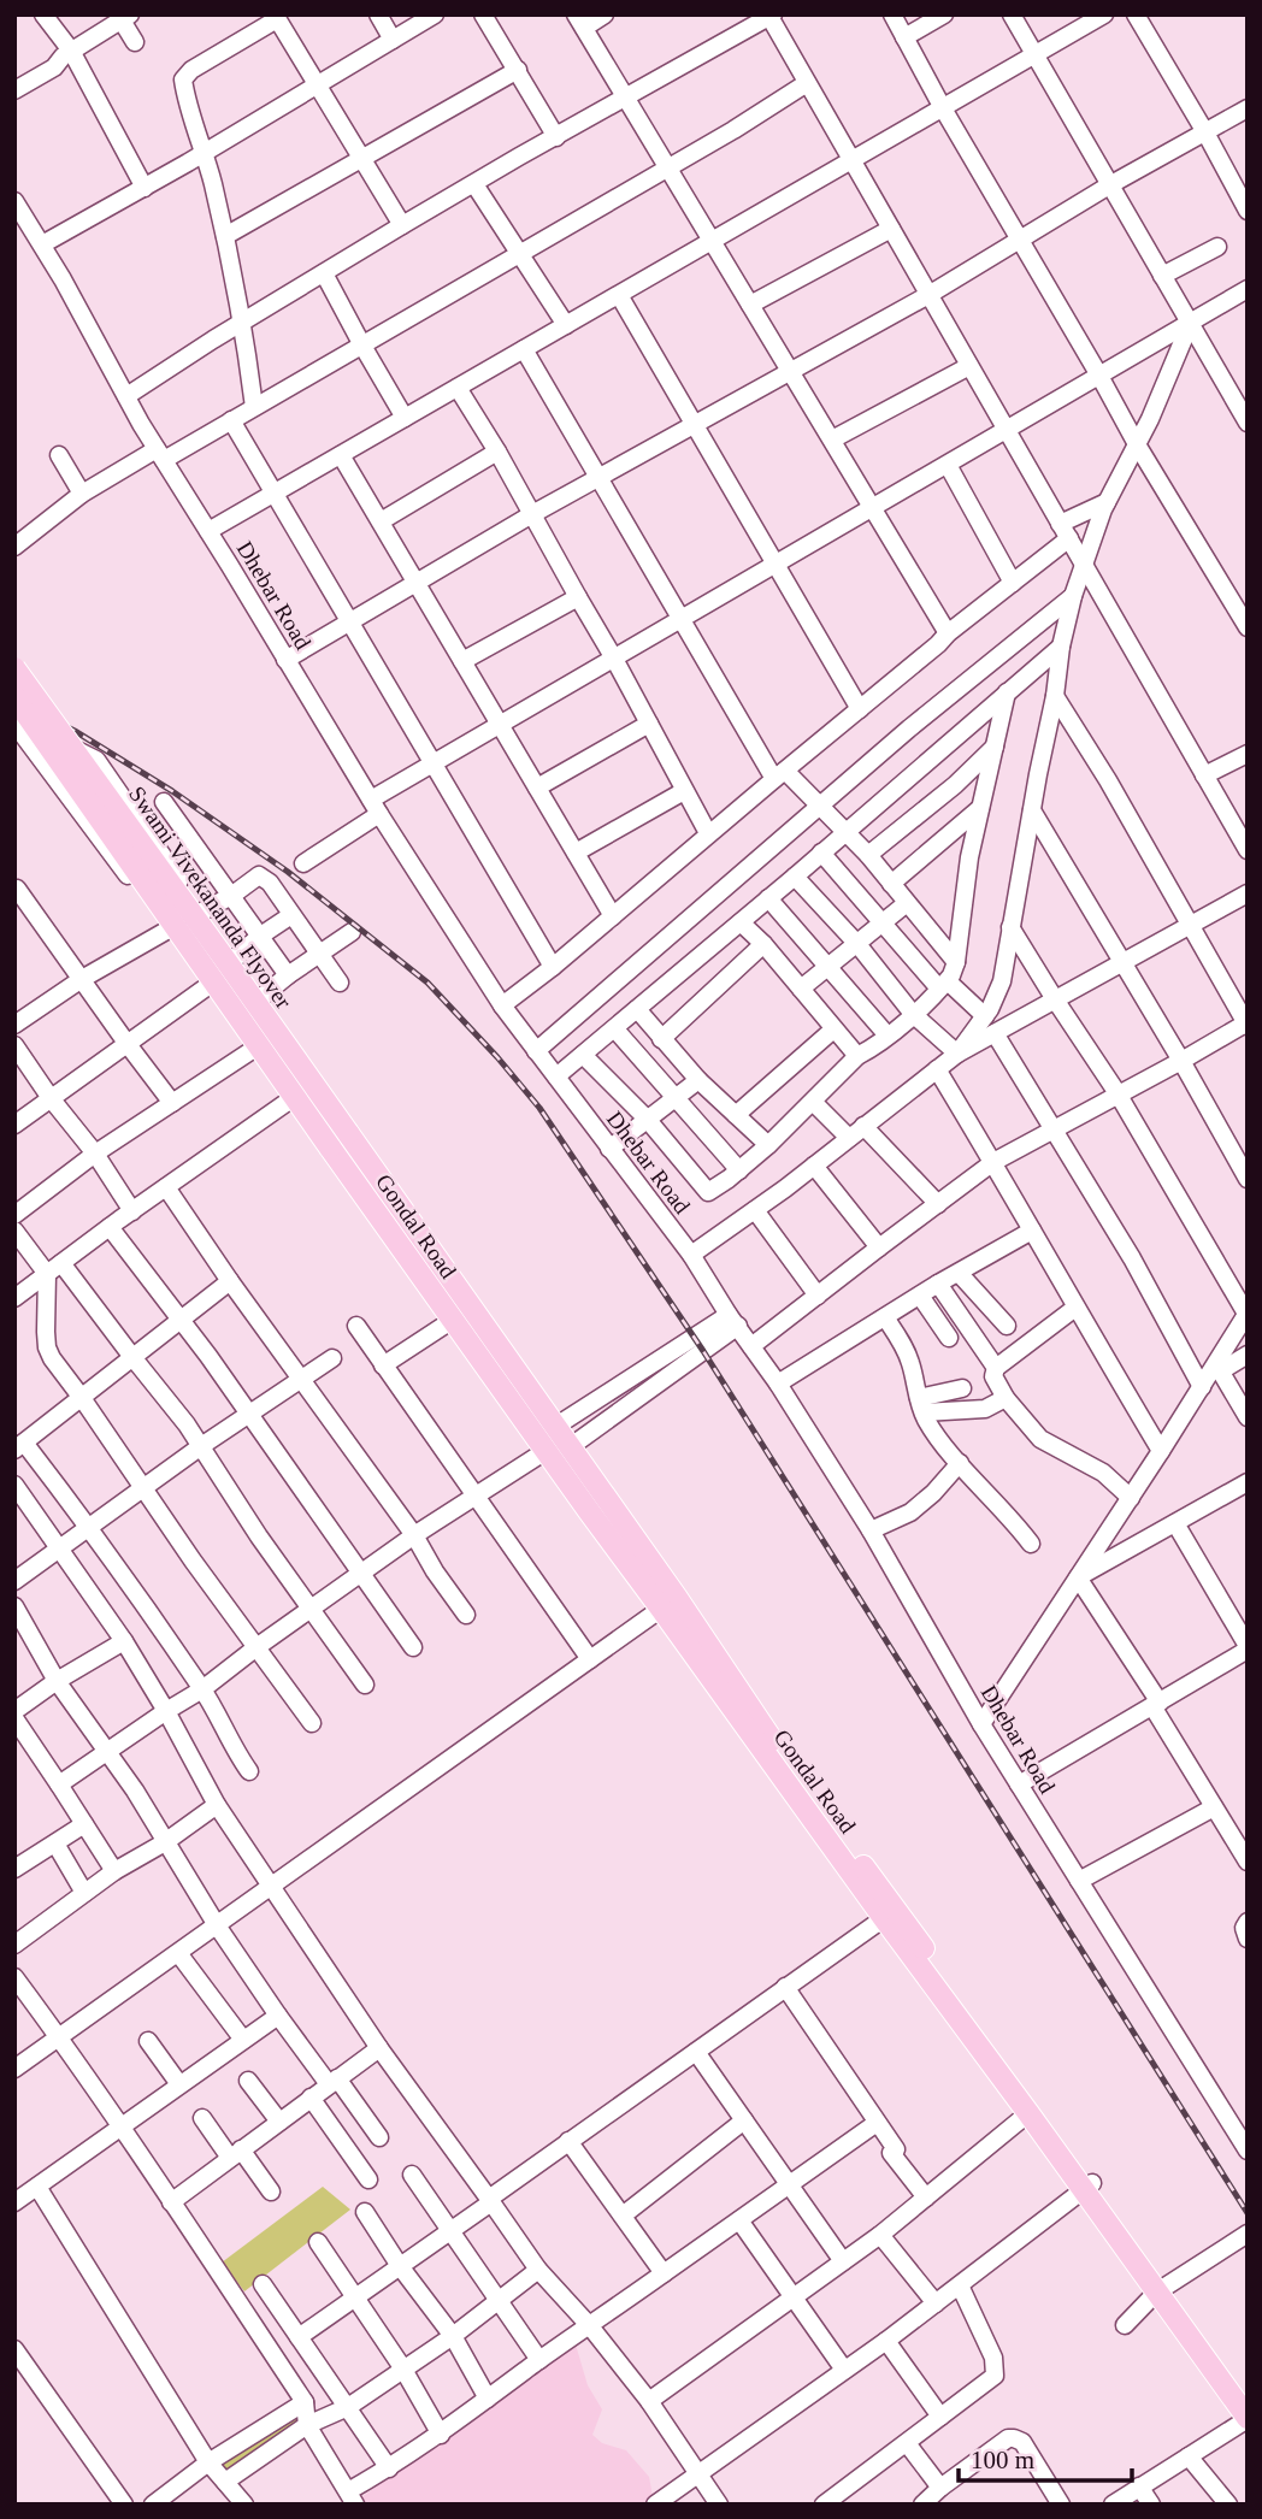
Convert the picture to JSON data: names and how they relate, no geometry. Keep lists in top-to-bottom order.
{
  "streets": {
    "main road": ["Swami Vivekananda Flyover", "Gondal Road"],
    "street": ["Dhebar Road"]
  },
  "crossings": [
    ["Swami Vivekananda Flyover", "Gondal Road"]
  ],
  "scale_bar": "100 m"
}
